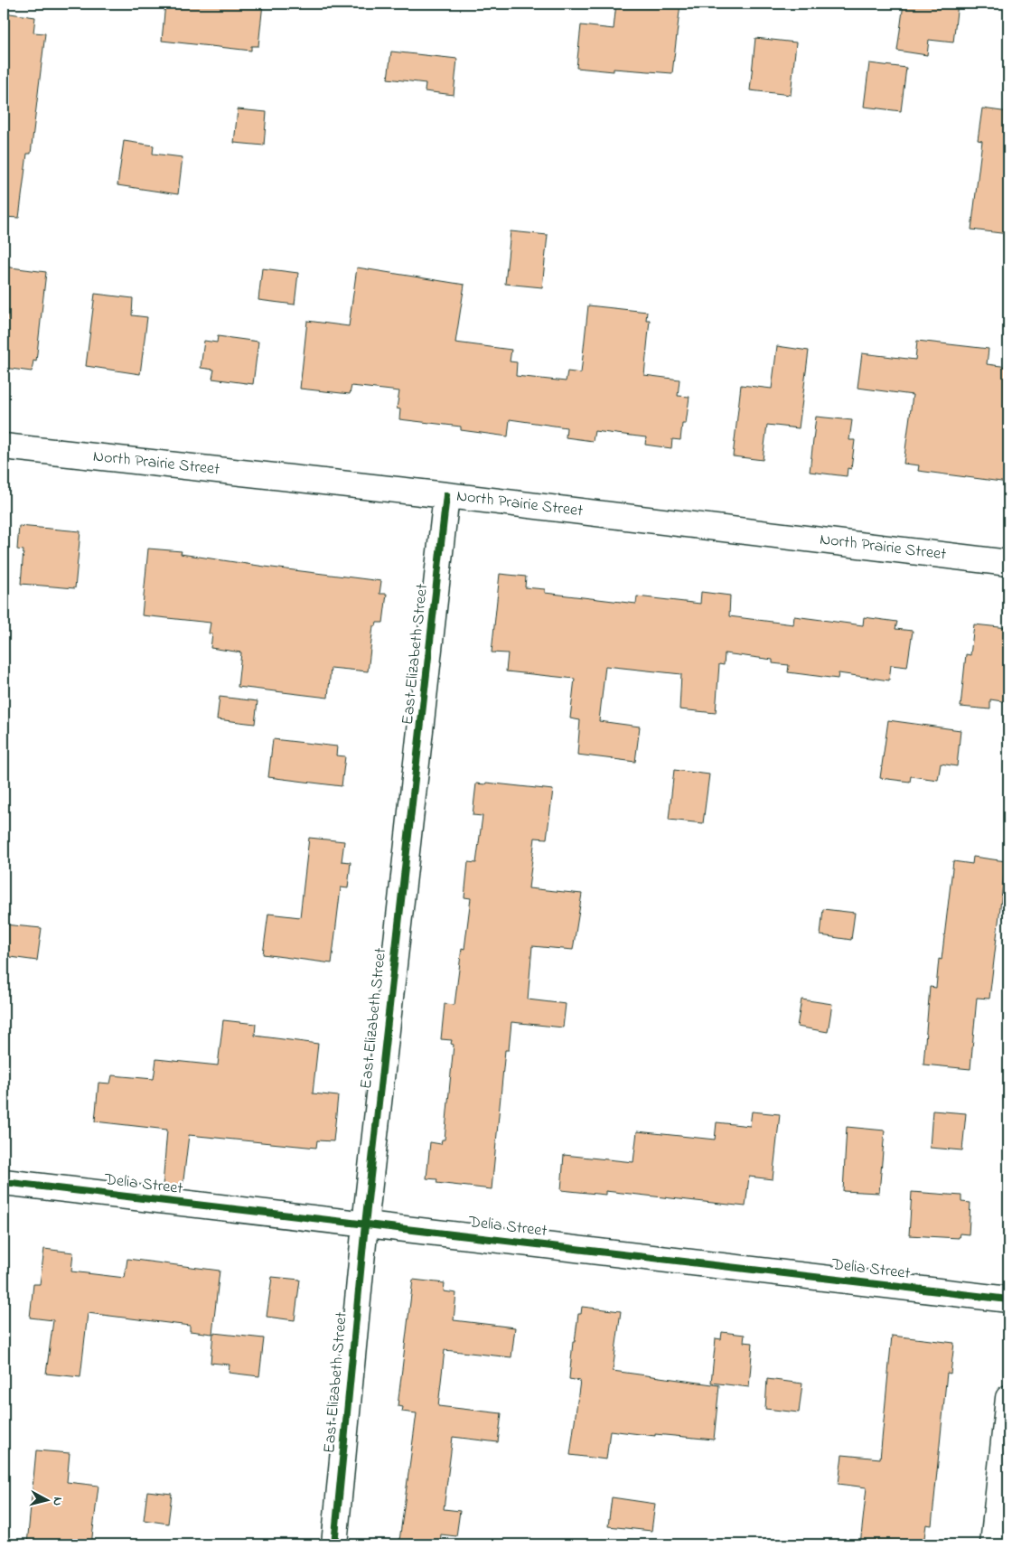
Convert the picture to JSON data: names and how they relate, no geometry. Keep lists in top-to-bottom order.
{
  "streets": {
    "street": ["North Prairie Street", "East Elizabeth Street", "Delia Street"]
  },
  "crossings": [
    ["North Prairie Street", "East Elizabeth Street"],
    ["East Elizabeth Street", "Delia Street"]
  ],
  "north": "right"
}
